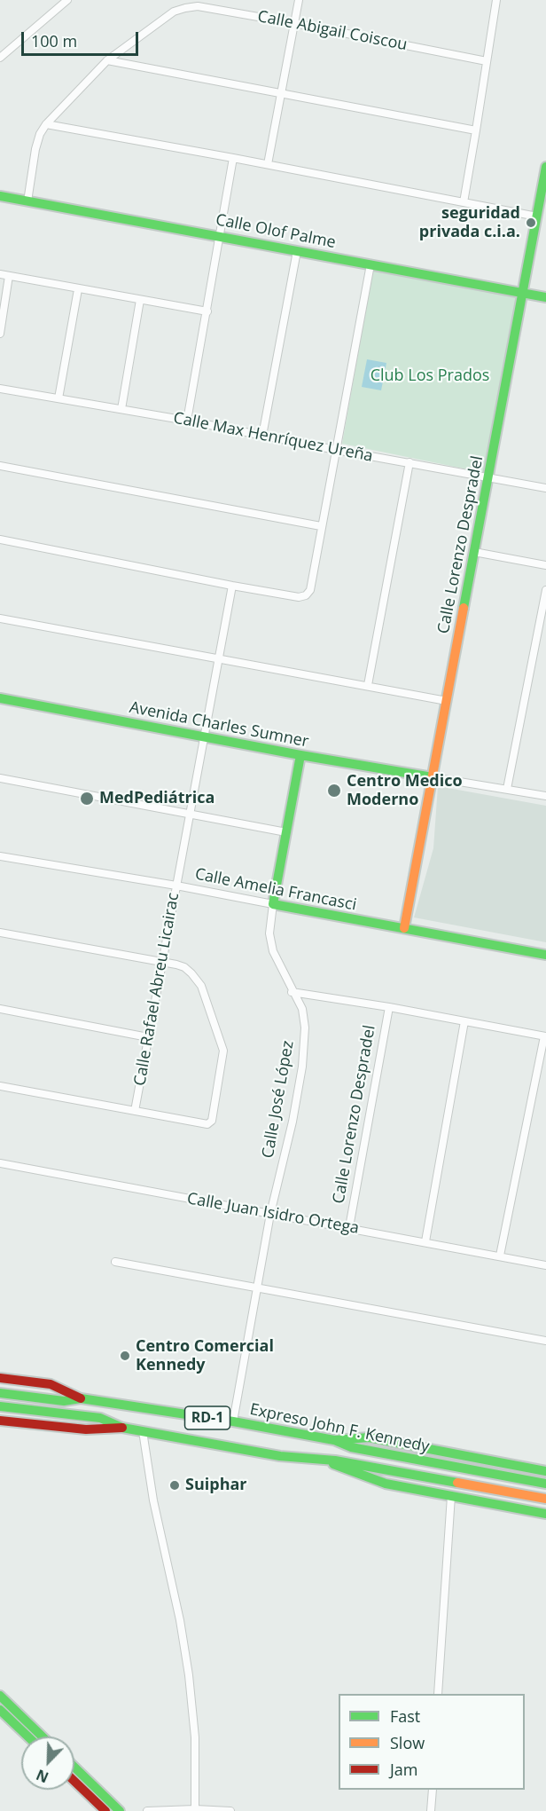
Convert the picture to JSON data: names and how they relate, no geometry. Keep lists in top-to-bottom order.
{
  "streets": {
    "main road": [
      "Calle Olof Palme",
      "Calle Lorenzo Despradel",
      "Avenida Charles Sumner",
      "Calle Amelia Francasci",
      "Calle José López",
      "RD-1",
      "Expreso John F. Kennedy"
    ],
    "street": [
      "Calle Abigail Coiscou",
      "Calle Max Henríquez Ureña",
      "Calle Rafael Abreu Licairac",
      "Calle Juan Isidro Ortega"
    ]
  },
  "crossings": [
    ["Calle Abigail Coiscou", "Calle Olof Palme"],
    ["Calle Olof Palme", "Calle Lorenzo Despradel"],
    ["Calle Max Henríquez Ureña", "Calle Lorenzo Despradel"],
    ["Calle Lorenzo Despradel", "Avenida Charles Sumner"],
    ["Calle Lorenzo Despradel", "Calle Amelia Francasci"],
    ["Calle Lorenzo Despradel", "Calle Juan Isidro Ortega"],
    ["Avenida Charles Sumner", "Calle Rafael Abreu Licairac"],
    ["Avenida Charles Sumner", "Calle José López"],
    ["Calle Amelia Francasci", "Calle Rafael Abreu Licairac"],
    ["Calle Amelia Francasci", "Calle José López"],
    ["Calle José López", "Calle Juan Isidro Ortega"],
    ["Calle José López", "Expreso John F. Kennedy"],
    ["RD-1", "Expreso John F. Kennedy"]
  ],
  "parks": ["Club Los Prados"],
  "places": [
    "seguridad privada c.i.a.",
    "Centro Medico Moderno",
    "MedPediátrica",
    "Centro Comercial Kennedy",
    "Suiphar"
  ],
  "legend": ["Fast", "Slow", "Jam"],
  "scale_bar": "100 m",
  "north": "bottom left"
}
